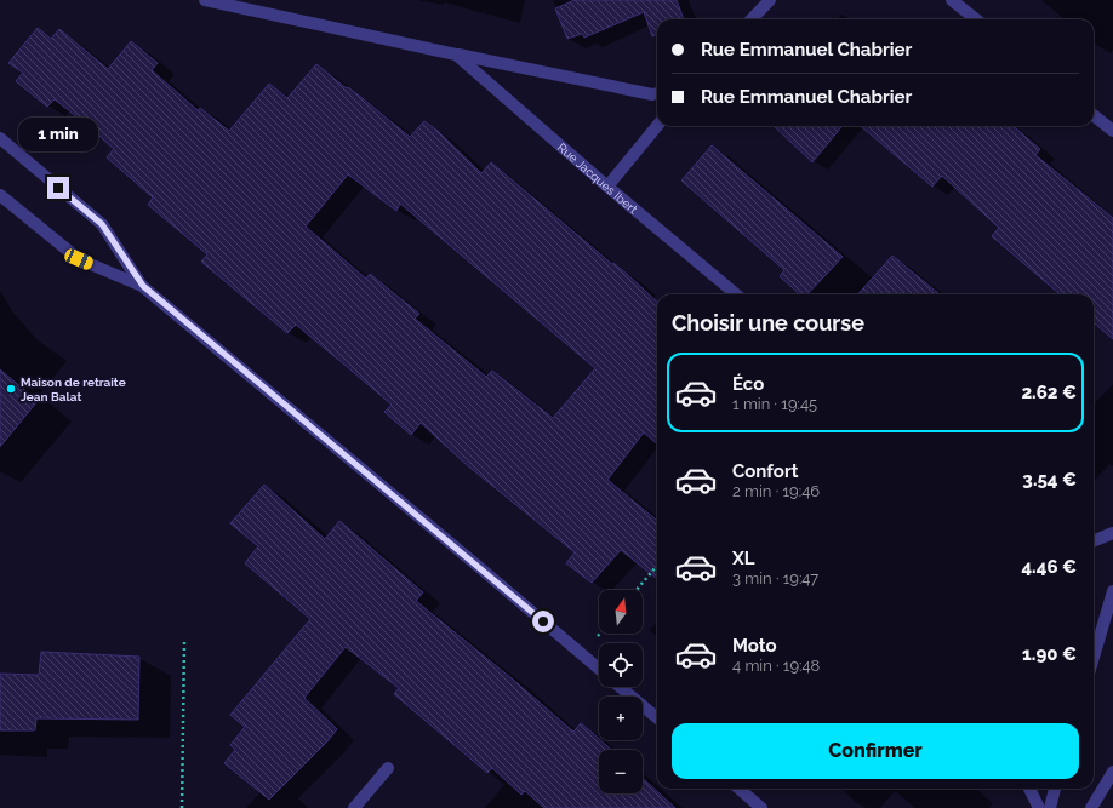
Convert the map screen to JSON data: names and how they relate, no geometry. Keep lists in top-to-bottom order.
{
  "streets": {
    "street": ["Rue Jacques Ibert"]
  },
  "places": ["Maison de retraite Jean Balat"],
  "north": "top",
  "page": {
    "banner": ["Rue Emmanuel Chabrier", "Rue Emmanuel Chabrier"],
    "bubble": "1 min",
    "heading": "Choisir une course",
    "list": [
      {
        "name": "Éco",
        "note": "1 min · 19:45",
        "value": "2.62 €"
      },
      {
        "name": "Confort",
        "note": "2 min · 19:46",
        "value": "3.54 €"
      },
      {
        "name": "XL",
        "note": "3 min · 19:47",
        "value": "4.46 €"
      },
      {
        "name": "Moto",
        "note": "4 min · 19:48",
        "value": "1.90 €"
      }
    ],
    "map_buttons": ["+", "−"],
    "buttons": "Confirmer"
  }
}
